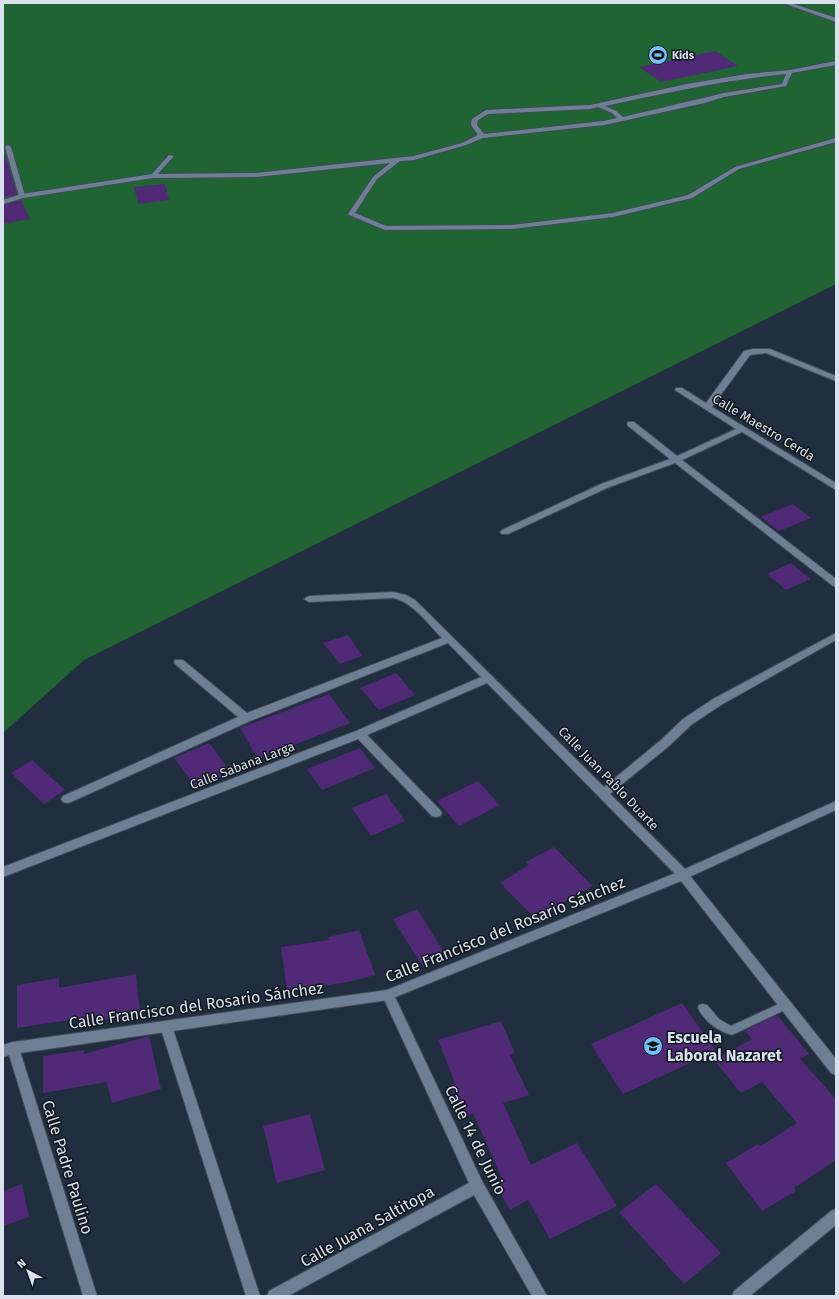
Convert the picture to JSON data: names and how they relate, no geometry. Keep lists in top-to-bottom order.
{
  "streets": {
    "street": [
      "Calle Maestro Cerda",
      "Calle Sabana Larga",
      "Calle Juan Pablo Duarte",
      "Calle Francisco del Rosario Sánchez",
      "Calle 14 de Junio",
      "Calle Padre Paulino",
      "Calle Juana Saltitopa"
    ]
  },
  "crossings": [
    ["Calle Sabana Larga", "Calle Juan Pablo Duarte"],
    ["Calle Juan Pablo Duarte", "Calle Francisco del Rosario Sánchez"],
    ["Calle Francisco del Rosario Sánchez", "Calle 14 de Junio"],
    ["Calle Francisco del Rosario Sánchez", "Calle Padre Paulino"],
    ["Calle 14 de Junio", "Calle Juana Saltitopa"]
  ],
  "places": {
    "sports": ["Kids"],
    "school or university": ["Escuela Laboral Nazaret"]
  },
  "north": "top left"
}
